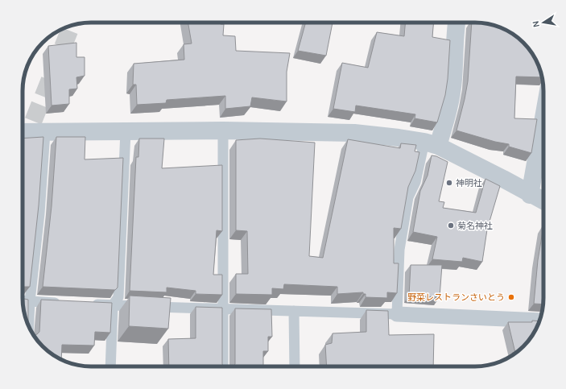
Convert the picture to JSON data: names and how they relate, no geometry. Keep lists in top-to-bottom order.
{
  "places": ["神明社", "菊名神社", "野菜レストランさいとう"],
  "north": "left"
}
